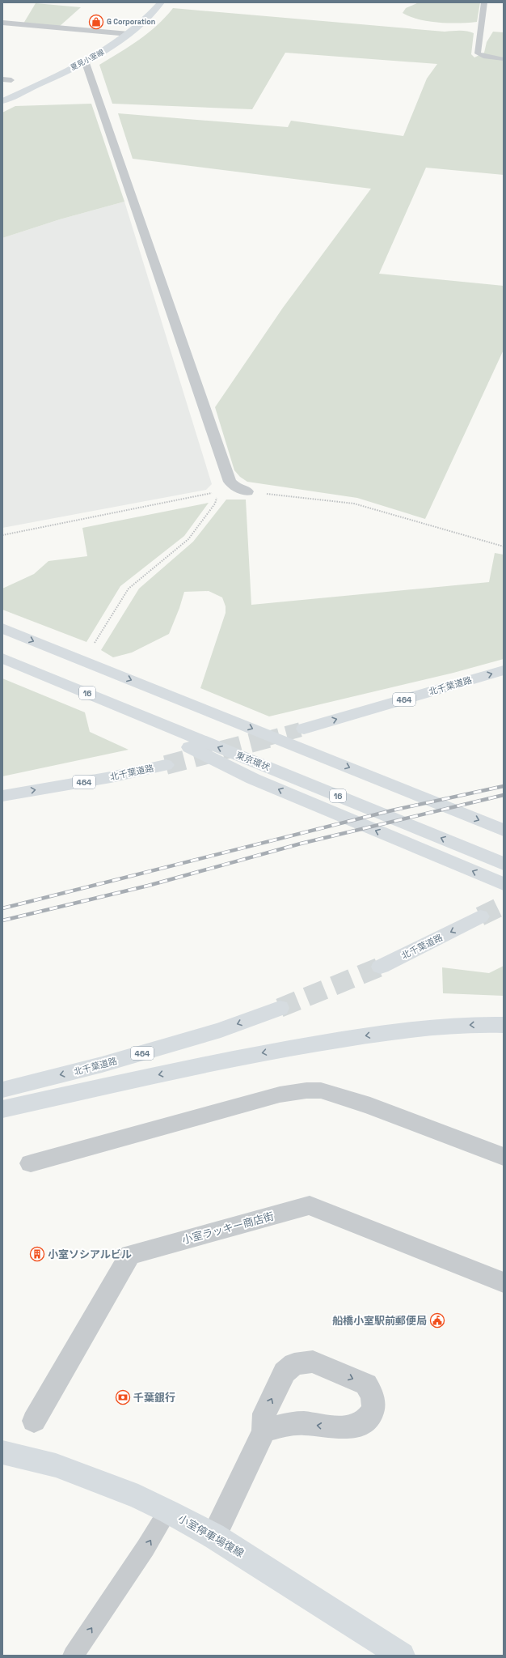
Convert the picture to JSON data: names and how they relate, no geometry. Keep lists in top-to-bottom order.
{
  "streets": {
    "main road": [
      "夏見小室線",
      "北千葉道路",
      "16",
      "464",
      "東京環状",
      "小室停車場復線"
    ],
    "street": ["小室ラッキー商店街"]
  },
  "places": {
    "shop": ["G Corporation"],
    "building": ["小室ソシアルビル"],
    "public building": ["船橋小室駅前郵便局"],
    "bank": ["千葉銀行"]
  }
}
